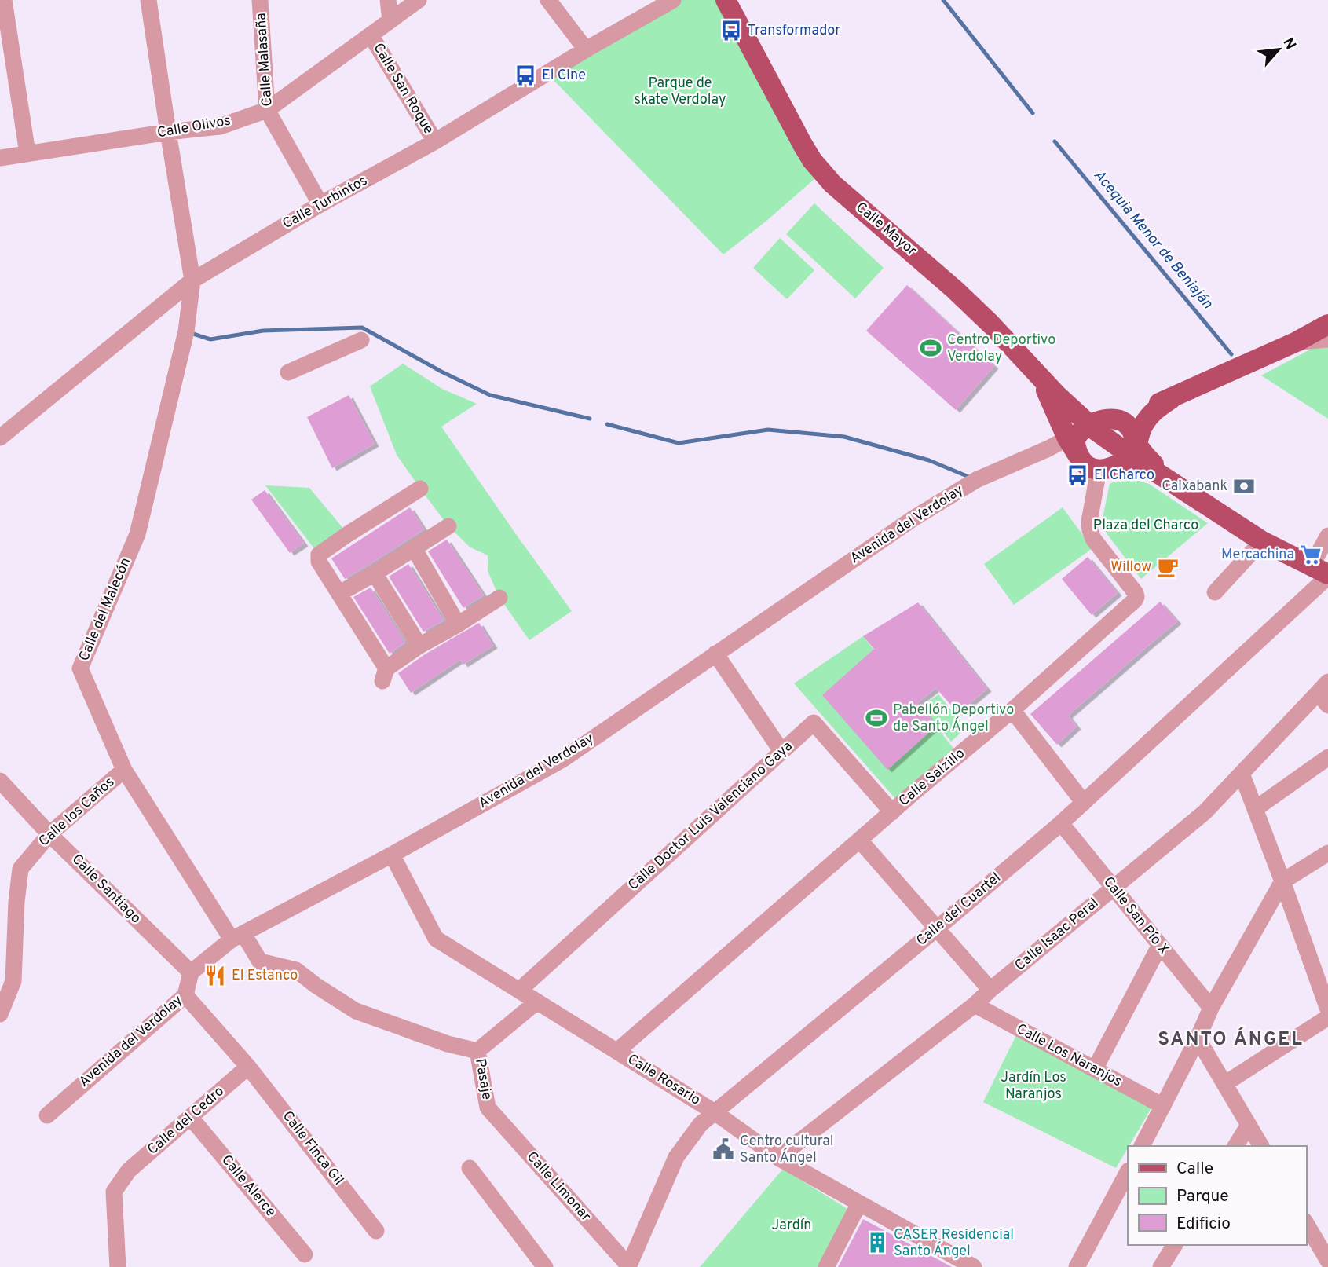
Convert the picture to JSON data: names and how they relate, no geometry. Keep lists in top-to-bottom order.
{
  "streets": {
    "main road": ["Calle Mayor"],
    "street": [
      "Calle Malasaña",
      "Calle San Roque",
      "Calle Olivos",
      "Calle Turbintos",
      "Avenida del Verdolay",
      "Calle del Malecón",
      "Calle Salzillo",
      "Calle los Caños",
      "Calle Doctor Luis Valenciano Gaya",
      "Calle Santiago",
      "Calle del Cuartel",
      "Calle San Pío X",
      "Calle Isaac Peral",
      "Calle Los Naranjos",
      "Pasaje",
      "Calle Rosario",
      "Calle del Cedro",
      "Calle Finca Gil",
      "Calle Alerce",
      "Calle Limonar"
    ]
  },
  "crossings": [
    ["Calle Malasaña", "Calle Olivos"],
    ["Calle Malasaña", "Calle Turbintos"],
    ["Calle San Roque", "Calle Olivos"],
    ["Calle San Roque", "Calle Turbintos"],
    ["Calle Olivos", "Calle del Malecón"],
    ["Calle Turbintos", "Calle del Malecón"],
    ["Calle Mayor", "Avenida del Verdolay"],
    ["Avenida del Verdolay", "Calle del Malecón"],
    ["Avenida del Verdolay", "Calle Santiago"],
    ["Avenida del Verdolay", "Calle Rosario"],
    ["Calle del Malecón", "Calle los Caños"],
    ["Calle del Malecón", "Pasaje"],
    ["Calle Salzillo", "Calle Doctor Luis Valenciano Gaya"],
    ["Calle Salzillo", "Calle Rosario"],
    ["Calle los Caños", "Calle Santiago"],
    ["Calle Doctor Luis Valenciano Gaya", "Calle Rosario"],
    ["Calle del Cuartel", "Calle San Pío X"],
    ["Calle del Cuartel", "Calle Rosario"],
    ["Calle del Cuartel", "Calle Limonar"],
    ["Calle San Pío X", "Calle Isaac Peral"],
    ["Calle Isaac Peral", "Calle Los Naranjos"],
    ["Calle Isaac Peral", "Calle Rosario"],
    ["Pasaje", "Calle Limonar"],
    ["Calle del Cedro", "Calle Finca Gil"],
    ["Calle del Cedro", "Calle Alerce"]
  ],
  "districts": ["SANTO ÁNGEL"],
  "water": ["Acequia Menor de Beniaján"],
  "parks": [
    "Parque de skate Verdolay",
    "Plaza del Charco",
    "Jardín Los Naranjos",
    "Jardín"
  ],
  "places": {
    "bus stop": ["Transformador", "El Cine", "El Charco"],
    "sports": ["Centro Deportivo Verdolay", "Pabellón Deportivo de Santo Ángel"],
    "bank": ["Caixabank"],
    "supermarket": ["Mercachina"],
    "cafe": ["Willow"],
    "restaurant": ["El Estanco"],
    "public building": ["Centro cultural Santo Ángel"],
    "building": ["CASER Residencial Santo Ángel"]
  },
  "legend": ["Calle", "Parque", "Edificio"],
  "north": "top right"
}
